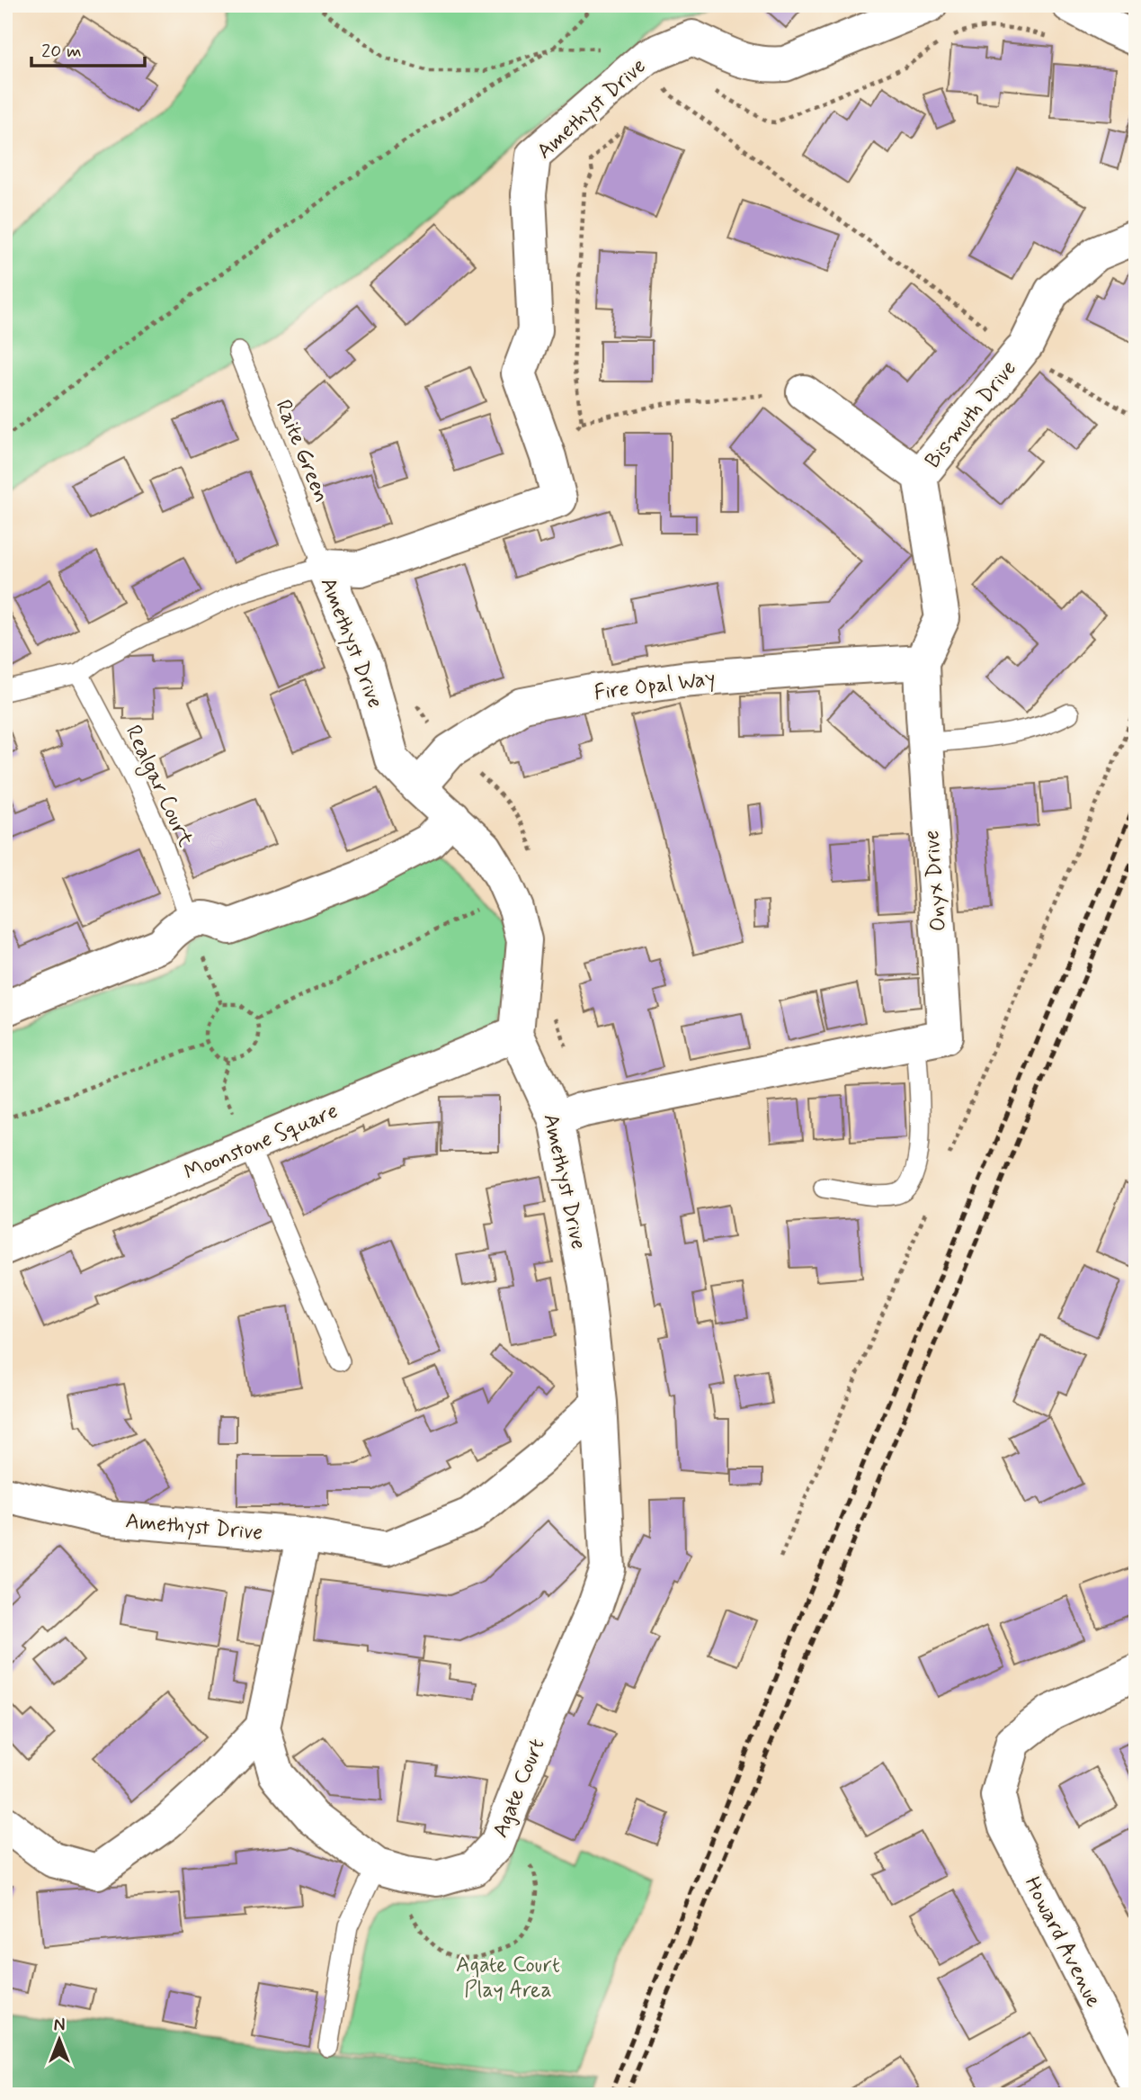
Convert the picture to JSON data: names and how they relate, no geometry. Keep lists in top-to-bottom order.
{
  "streets": {
    "street": [
      "Amethyst Drive",
      "Bismuth Drive",
      "Fire Opal Way",
      "Onyx Drive",
      "Moonstone Square",
      "Agate Court",
      "Howard Avenue"
    ],
    "lane": ["Raite Green", "Realgar Court"]
  },
  "crossings": [
    ["Amethyst Drive", "Raite Green"],
    ["Amethyst Drive", "Fire Opal Way"],
    ["Amethyst Drive", "Onyx Drive"],
    ["Amethyst Drive", "Moonstone Square"],
    ["Amethyst Drive", "Agate Court"],
    ["Bismuth Drive", "Onyx Drive"],
    ["Fire Opal Way", "Onyx Drive"]
  ],
  "parks": ["Agate Court Play Area"],
  "scale_bar": "20 m",
  "north": "top"
}
